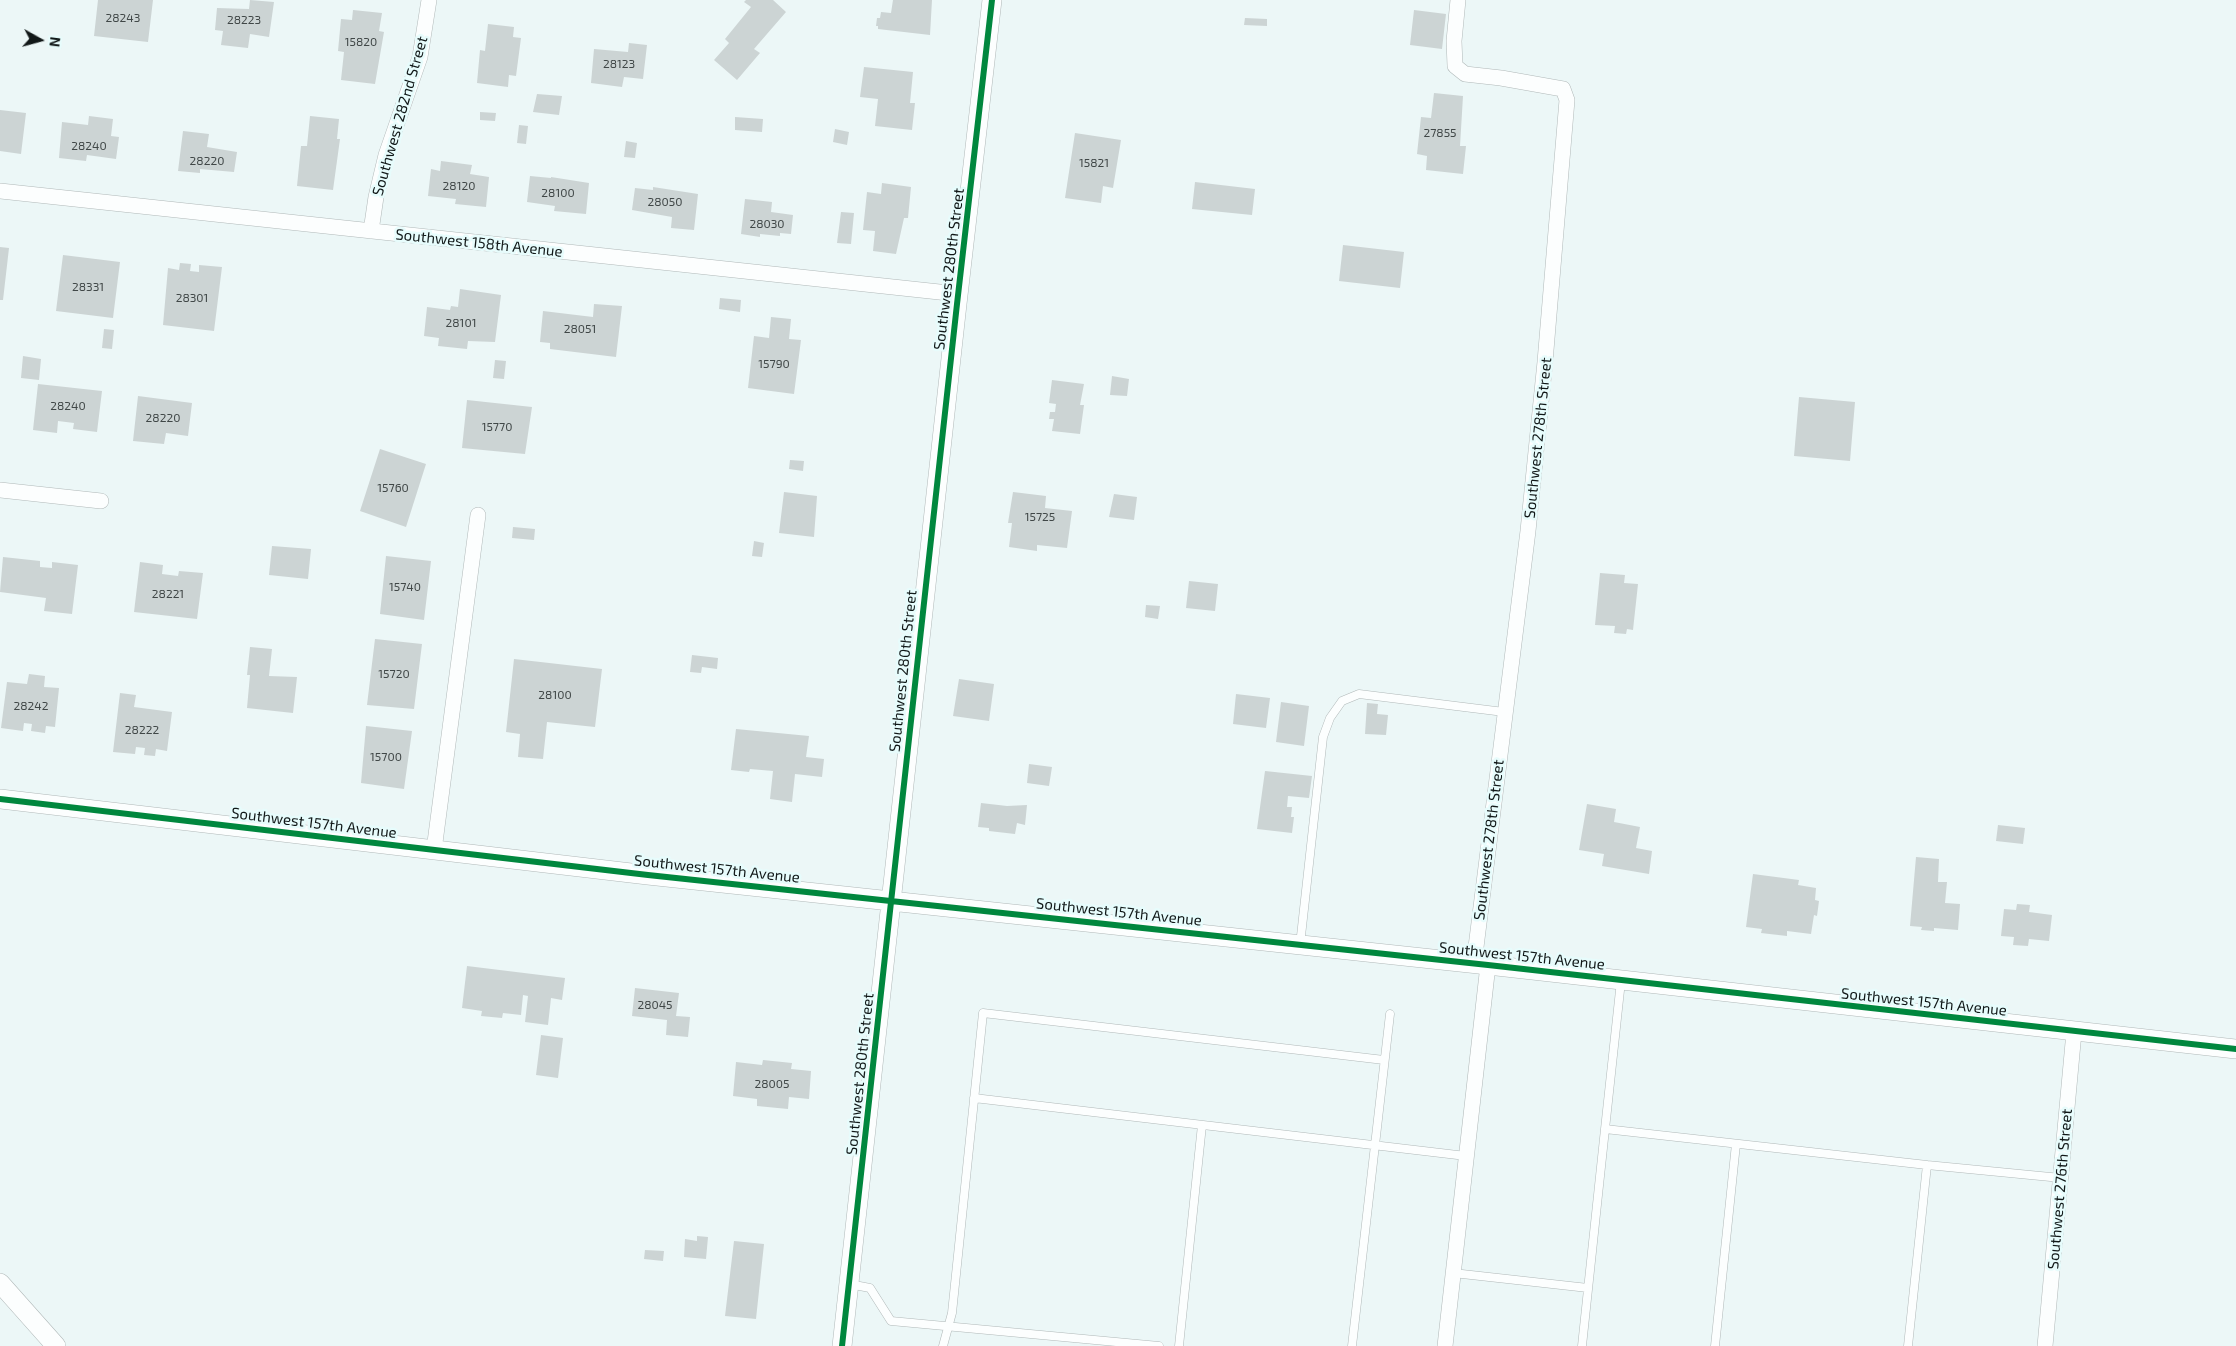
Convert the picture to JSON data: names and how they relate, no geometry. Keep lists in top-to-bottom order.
{
  "streets": {
    "street": [
      "Southwest 282nd Street",
      "Southwest 158th Avenue",
      "Southwest 280th Street",
      "Southwest 278th Street",
      "Southwest 157th Avenue",
      "Southwest 276th Street"
    ]
  },
  "crossings": [
    ["Southwest 282nd Street", "Southwest 158th Avenue"],
    ["Southwest 158th Avenue", "Southwest 280th Street"],
    ["Southwest 280th Street", "Southwest 157th Avenue"],
    ["Southwest 278th Street", "Southwest 157th Avenue"],
    ["Southwest 157th Avenue", "Southwest 276th Street"]
  ],
  "house_numbers": [
    "28243",
    "28223",
    "15820",
    "28123",
    "27855",
    "28240",
    "28220",
    "15821",
    "28120",
    "28100",
    "28050",
    "28030",
    "28331",
    "28301",
    "28101",
    "28051",
    "15790",
    "28240",
    "28220",
    "15770",
    "15760",
    "15725",
    "15740",
    "28221",
    "15720",
    "28100",
    "28242",
    "28222",
    "15700",
    "28045",
    "28005"
  ],
  "north": "right"
}
